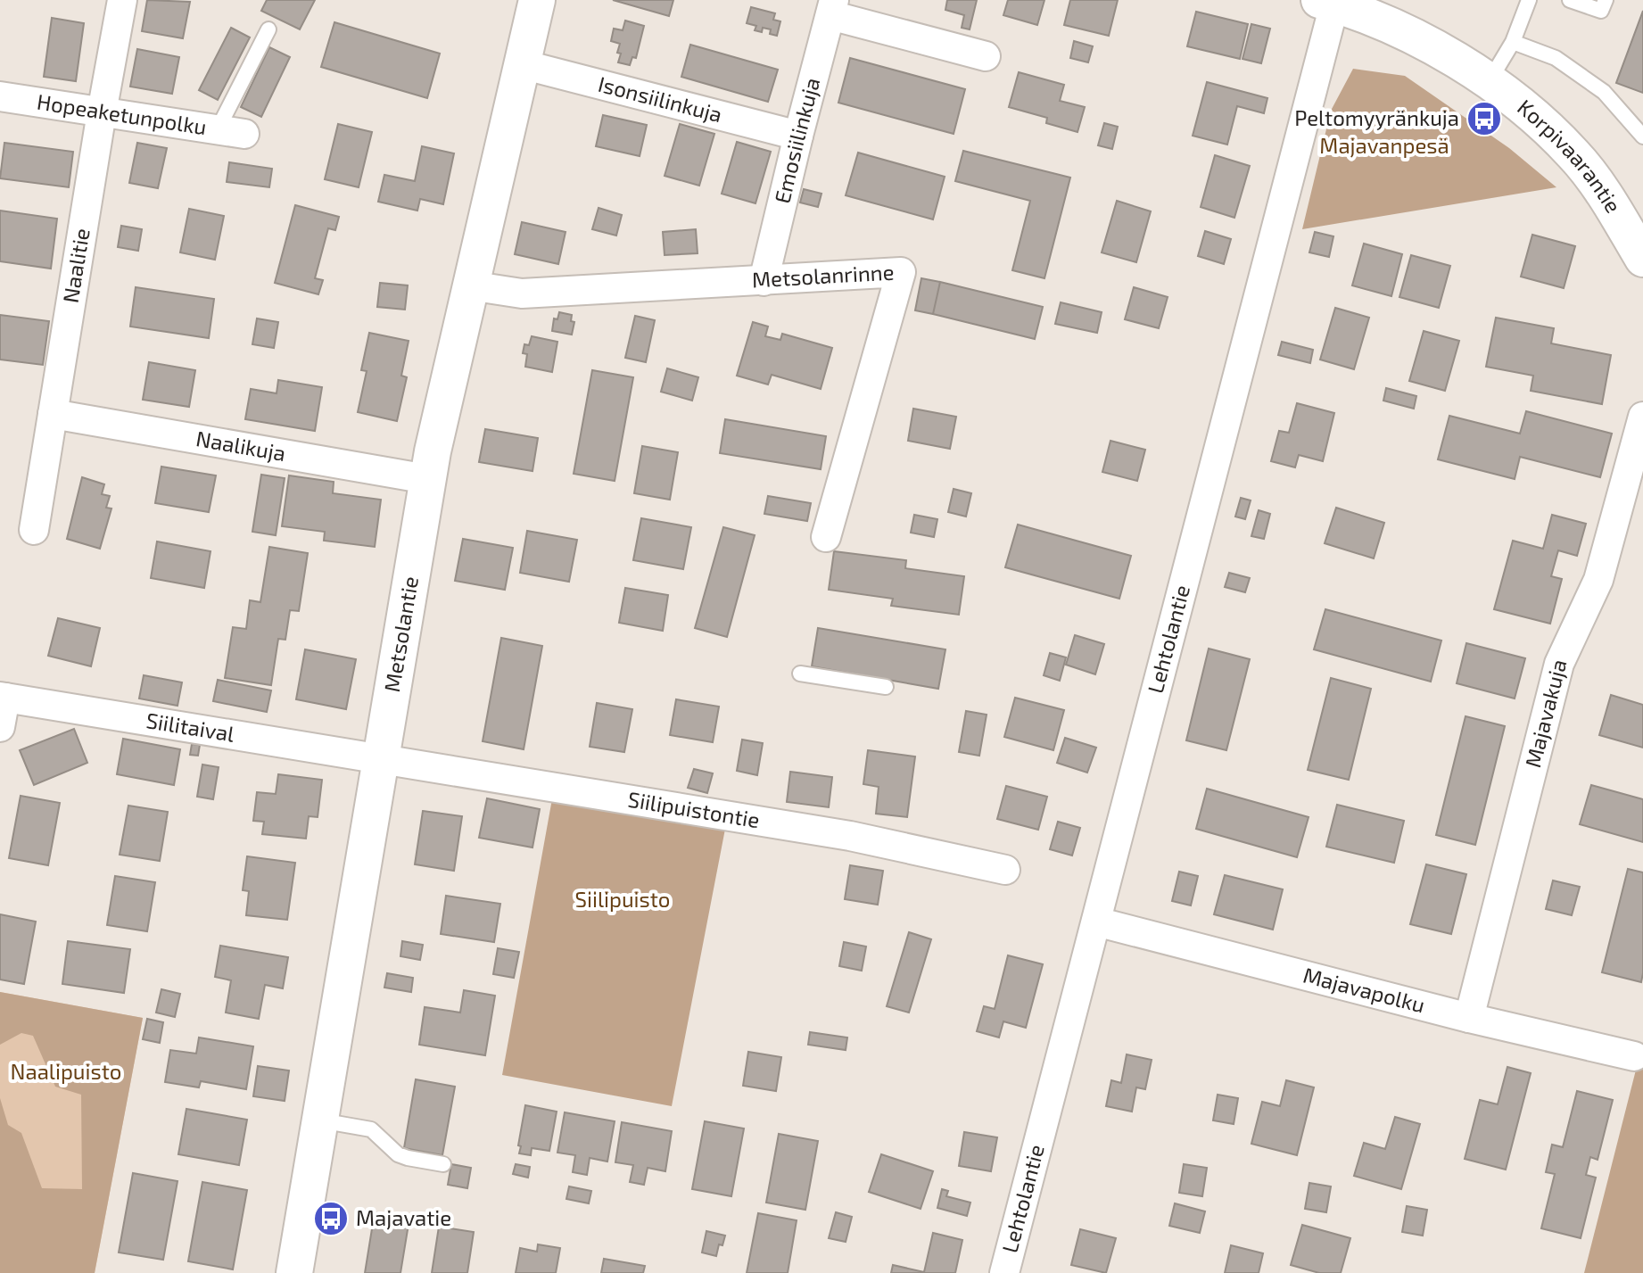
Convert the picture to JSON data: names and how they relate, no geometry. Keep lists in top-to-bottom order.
{
  "streets": {
    "street": [
      "Isonsiilinkuja",
      "Hopeaketunpolku",
      "Emosiilinkuja",
      "Korpivaarantie",
      "Naalitie",
      "Metsolanrinne",
      "Naalikuja",
      "Metsolantie",
      "Lehtolantie",
      "Majavakuja",
      "Siilitaival",
      "Siilipuistontie",
      "Majavapolku"
    ]
  },
  "crossings": [
    ["Isonsiilinkuja", "Emosiilinkuja"],
    ["Isonsiilinkuja", "Metsolantie"],
    ["Hopeaketunpolku", "Naalitie"],
    ["Emosiilinkuja", "Metsolanrinne"],
    ["Korpivaarantie", "Lehtolantie"],
    ["Naalitie", "Naalikuja"],
    ["Metsolanrinne", "Metsolantie"],
    ["Naalikuja", "Metsolantie"],
    ["Metsolantie", "Siilitaival"],
    ["Metsolantie", "Siilipuistontie"],
    ["Lehtolantie", "Majavapolku"],
    ["Majavakuja", "Majavapolku"],
    ["Siilitaival", "Siilipuistontie"]
  ],
  "parks": ["Majavanpesä", "Siilipuisto", "Naalipuisto"],
  "places": {
    "bus stop": ["Peltomyyränkuja", "Majavatie"]
  }
}
